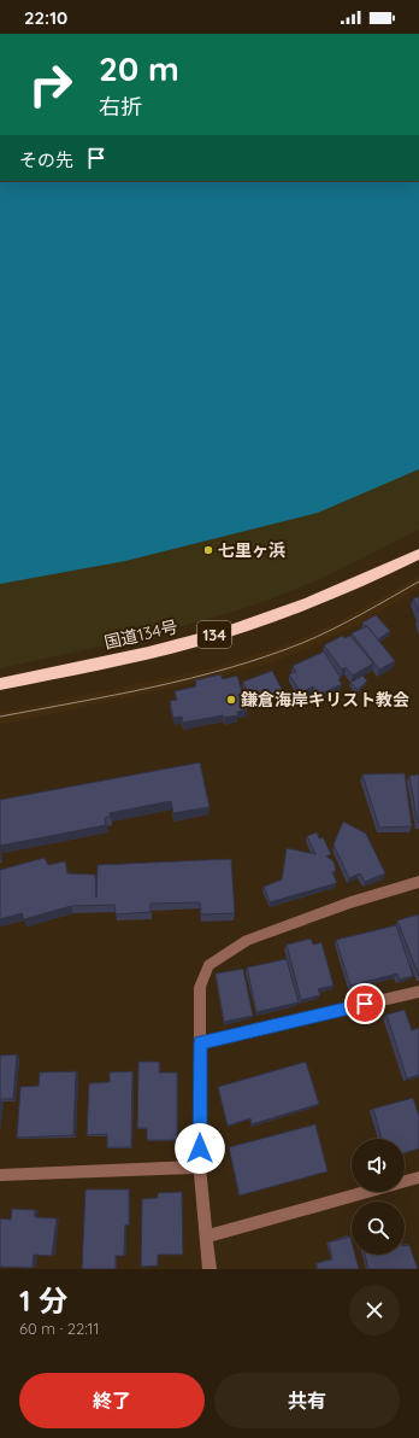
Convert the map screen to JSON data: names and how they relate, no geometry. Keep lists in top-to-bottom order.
{
  "streets": {
    "highway": ["国道134号", "134"]
  },
  "places": ["七里ヶ浜", "鎌倉海岸キリスト教会"],
  "page": {
    "status": "22:10",
    "turn": ["20 m", "右折"],
    "then": "その先",
    "heading": ["1 分", "60 m · 22:11"],
    "buttons": ["終了", "共有"]
  }
}
